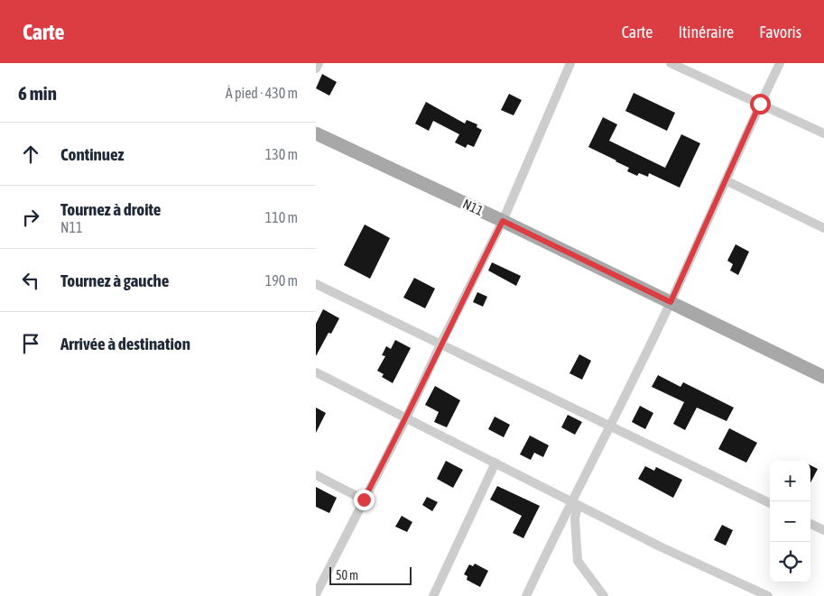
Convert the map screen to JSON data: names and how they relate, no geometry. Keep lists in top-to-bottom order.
{
  "streets": {
    "main road": ["N11"]
  },
  "scale_bar": "50 m",
  "page": {
    "header": "Carte",
    "nav": ["Carte", "Itinéraire", "Favoris"],
    "heading": ["6 min", "À pied · 430 m"],
    "list": [
      ["Continuez", "130 m"],
      ["Tournez à droite", "N11", "110 m"],
      ["Tournez à gauche", "190 m"],
      "Arrivée à destination"
    ],
    "map_buttons": ["+", "−"],
    "scale": "50 m"
  }
}
